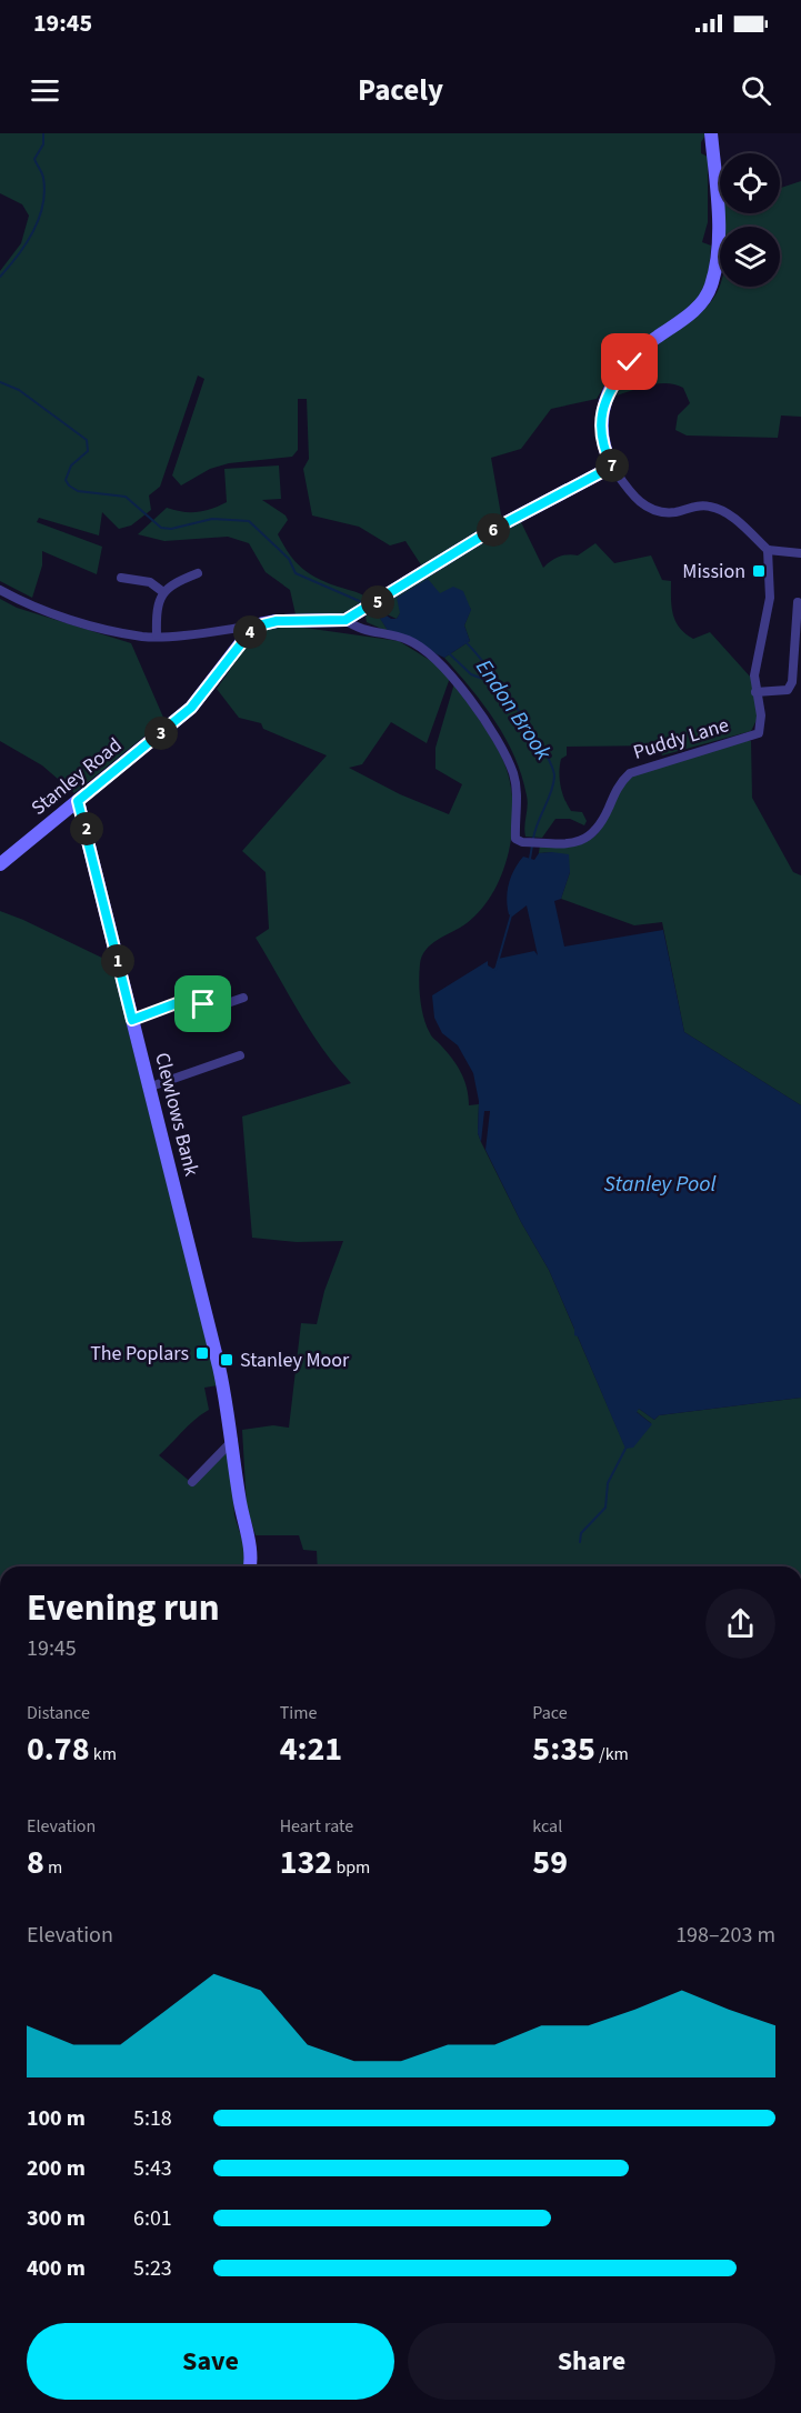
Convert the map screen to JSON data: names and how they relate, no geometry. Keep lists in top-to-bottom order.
{
  "streets": {
    "street": ["Puddy Lane", "Stanley Road", "Clewlows Bank"]
  },
  "crossings": [
    ["Stanley Road", "Clewlows Bank"]
  ],
  "water": ["Endon Brook", "Stanley Pool"],
  "places": {
    "transit": ["Mission", "The Poplars", "Stanley Moor"]
  },
  "page": {
    "status": "19:45",
    "header": "Pacely",
    "pins": [
      "7",
      "6",
      "5",
      "4",
      "3",
      "2",
      "1"
    ],
    "heading": ["Evening run", "19:45"],
    "stats": [
      ["Distance", "0.78 km"],
      ["Time", "4:21"],
      ["Pace", "5:35 /km"],
      ["Elevation", "8 m"],
      ["Heart rate", "132 bpm"],
      ["kcal", "59"]
    ],
    "chart": ["Elevation", "198–203 m"],
    "list": [
      {
        "name": "100 m",
        "note": "5:18"
      },
      {
        "name": "200 m",
        "note": "5:43"
      },
      {
        "name": "300 m",
        "note": "6:01"
      },
      {
        "name": "400 m",
        "note": "5:23"
      }
    ],
    "buttons": ["Save", "Share"]
  }
}
